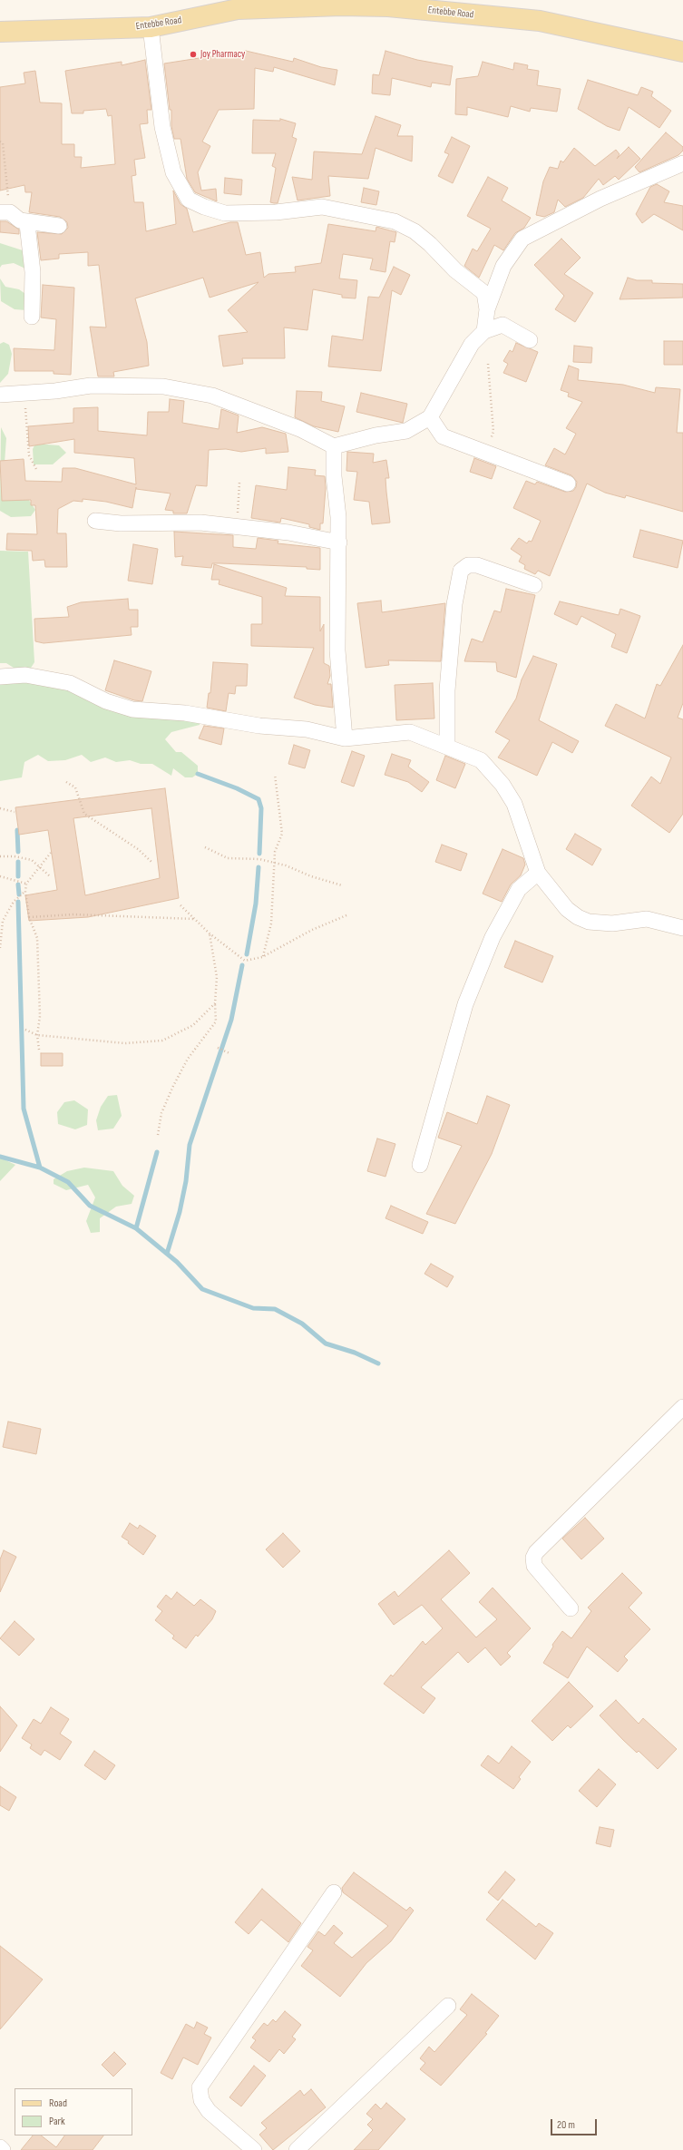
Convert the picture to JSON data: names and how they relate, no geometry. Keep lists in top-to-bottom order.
{
  "streets": {
    "main road": ["Entebbe Road"]
  },
  "places": ["Joy Pharmacy"],
  "legend": ["Road", "Park"],
  "scale_bar": "20 m"
}
